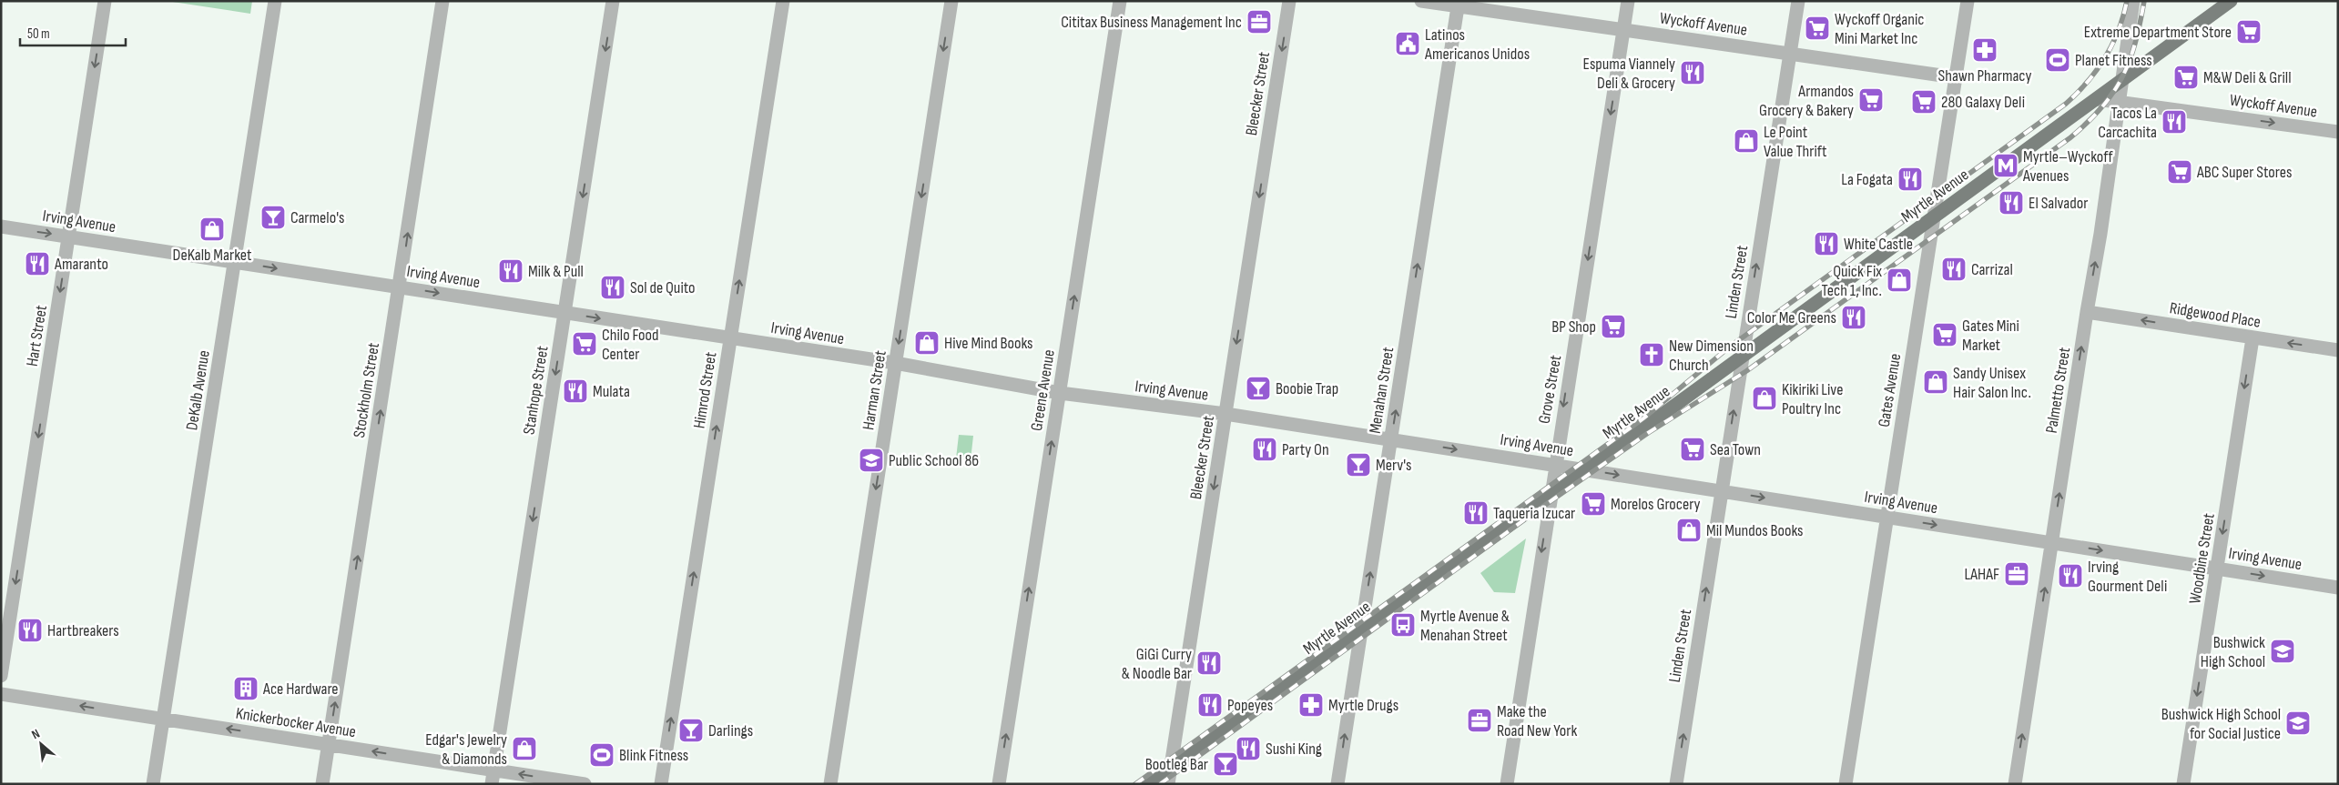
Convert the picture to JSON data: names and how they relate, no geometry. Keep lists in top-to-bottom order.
{
  "streets": {
    "main road": ["Myrtle Avenue"],
    "street": [
      "Wyckoff Avenue",
      "Bleecker Street",
      "Irving Avenue",
      "Linden Street",
      "Ridgewood Place",
      "Hart Street",
      "Grove Street",
      "DeKalb Avenue",
      "Stockholm Street",
      "Stanhope Street",
      "Himrod Street",
      "Harman Street",
      "Greene Avenue",
      "Menahan Street",
      "Gates Avenue",
      "Palmetto Street",
      "Woodbine Street",
      "Knickerbocker Avenue"
    ]
  },
  "crossings": [
    ["Wyckoff Avenue", "Myrtle Avenue"],
    ["Wyckoff Avenue", "Linden Street"],
    ["Wyckoff Avenue", "Grove Street"],
    ["Wyckoff Avenue", "Menahan Street"],
    ["Wyckoff Avenue", "Gates Avenue"],
    ["Wyckoff Avenue", "Palmetto Street"],
    ["Bleecker Street", "Myrtle Avenue"],
    ["Bleecker Street", "Irving Avenue"],
    ["Myrtle Avenue", "Irving Avenue"],
    ["Myrtle Avenue", "Linden Street"],
    ["Myrtle Avenue", "Grove Street"],
    ["Myrtle Avenue", "Menahan Street"],
    ["Myrtle Avenue", "Gates Avenue"],
    ["Myrtle Avenue", "Palmetto Street"],
    ["Irving Avenue", "Linden Street"],
    ["Irving Avenue", "Hart Street"],
    ["Irving Avenue", "Grove Street"],
    ["Irving Avenue", "DeKalb Avenue"],
    ["Irving Avenue", "Stockholm Street"],
    ["Irving Avenue", "Stanhope Street"],
    ["Irving Avenue", "Himrod Street"],
    ["Irving Avenue", "Harman Street"],
    ["Irving Avenue", "Greene Avenue"],
    ["Irving Avenue", "Menahan Street"],
    ["Irving Avenue", "Gates Avenue"],
    ["Irving Avenue", "Palmetto Street"],
    ["Irving Avenue", "Woodbine Street"],
    ["Ridgewood Place", "Palmetto Street"],
    ["Ridgewood Place", "Woodbine Street"],
    ["DeKalb Avenue", "Knickerbocker Avenue"],
    ["Stockholm Street", "Knickerbocker Avenue"],
    ["Stanhope Street", "Knickerbocker Avenue"]
  ],
  "one_way": [
    "Bleecker Street",
    "Irving Avenue",
    "Linden Street",
    "Ridgewood Place",
    "Hart Street",
    "Grove Street",
    "Stockholm Street",
    "Stanhope Street",
    "Himrod Street",
    "Harman Street",
    "Greene Avenue",
    "Menahan Street",
    "Palmetto Street",
    "Woodbine Street",
    "Knickerbocker Avenue"
  ],
  "places": {
    "office": ["Cititax Business Management Inc", "LAHAF", "Make the Road New York"],
    "supermarket": [
      "Wyckoff Organic Mini Market Inc",
      "Extreme Department Store",
      "M&W Deli & Grill",
      "Armandos Grocery & Bakery",
      "280 Galaxy Deli",
      "ABC Super Stores",
      "BP Shop",
      "Gates Mini Market",
      "Chilo Food Center",
      "Sea Town",
      "Morelos Grocery"
    ],
    "public building": ["Latinos Americanos Unidos"],
    "pharmacy": ["Shawn Pharmacy", "Myrtle Drugs"],
    "sports": ["Planet Fitness", "Blink Fitness"],
    "restaurant": [
      "Espuma Viannely Deli & Grocery",
      "Tacos La Carcachita",
      "La Fogata",
      "El Salvador",
      "White Castle",
      "Amaranto",
      "Carrizal",
      "Milk & Pull",
      "Sol de Quito",
      "Color Me Greens",
      "Mulata",
      "Party On",
      "Taqueria Izucar",
      "Irving Gourment Deli",
      "Hartbreakers",
      "GiGi Curry & Noodle Bar",
      "Popeyes",
      "Sushi King"
    ],
    "shop": [
      "Le Point Value Thrift",
      "DeKalb Market",
      "Quick Fix Tech 1, Inc.",
      "Hive Mind Books",
      "Sandy Unisex Hair Salon Inc.",
      "Kikiriki Live Poultry Inc",
      "Mil Mundos Books",
      "Edgar's Jewelry & Diamonds"
    ],
    "metro station": ["Myrtle–Wyckoff Avenues"],
    "bar": [
      "Carmelo's",
      "Boobie Trap",
      "Merv's",
      "Darlings",
      "Bootleg Bar"
    ],
    "church": ["New Dimension Church"],
    "school or university": ["Public School 86", "Bushwick High School", "Bushwick High School for Social Justice"],
    "bus stop": ["Myrtle Avenue & Menahan Street"],
    "building": ["Ace Hardware"]
  },
  "scale_bar": "50 m",
  "north": "top left"
}
